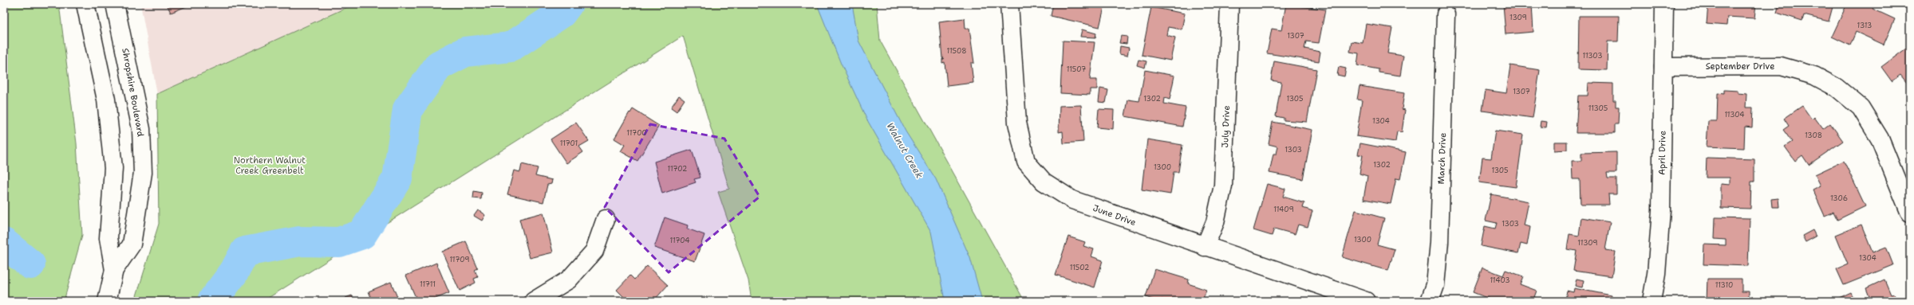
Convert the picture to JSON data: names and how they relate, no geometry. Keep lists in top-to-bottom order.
{
  "streets": {
    "street": [
      "September Drive",
      "Shropshire Boulevard",
      "July Drive",
      "April Drive",
      "March Drive",
      "June Drive"
    ]
  },
  "crossings": [
    ["September Drive", "April Drive"],
    ["July Drive", "June Drive"]
  ],
  "water": ["Walnut Creek"],
  "parks": ["Northern Walnut Creek Greenbelt"],
  "house_numbers": [
    "1309",
    "1313",
    "1307",
    "11508",
    "11303",
    "11507",
    "1307",
    "1302",
    "1305",
    "11305",
    "11304",
    "1304",
    "11700",
    "1308",
    "11701",
    "1303",
    "1302",
    "1300",
    "11702",
    "1305",
    "1306",
    "11409",
    "1303",
    "1300",
    "11704",
    "11309",
    "1304",
    "11709",
    "11502",
    "11403",
    "11711",
    "11310"
  ]
}
